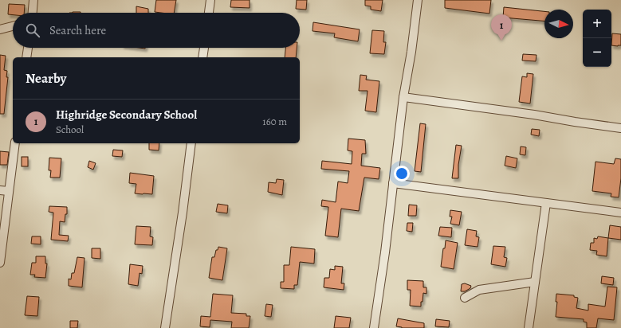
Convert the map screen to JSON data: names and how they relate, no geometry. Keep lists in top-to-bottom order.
{
  "north": "right",
  "page": {
    "map_buttons": ["+", "−"],
    "search": "Search here",
    "pins": "1",
    "heading": "Nearby",
    "list": [
      {
        "mark": "1",
        "name": "Highridge Secondary School",
        "note": "School",
        "value": "160 m"
      }
    ]
  }
}
